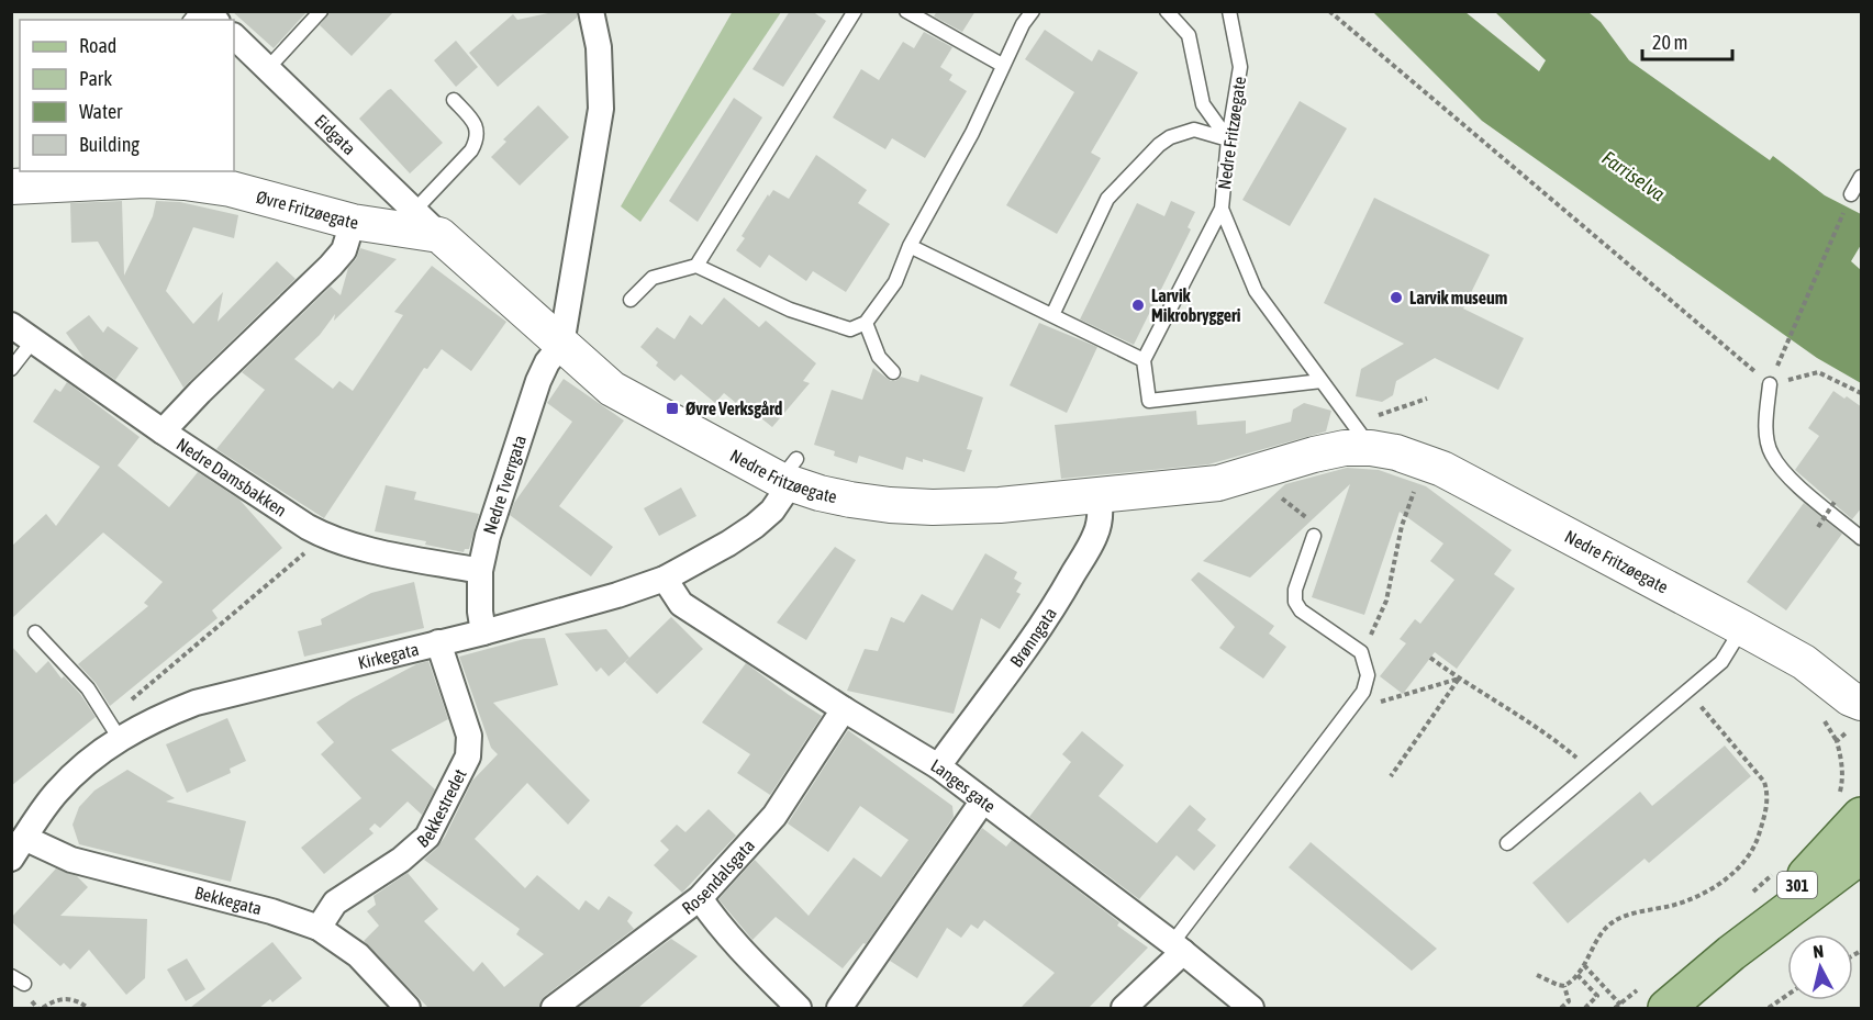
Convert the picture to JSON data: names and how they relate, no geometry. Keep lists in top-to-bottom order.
{
  "streets": {
    "main road": ["Nedre Fritzøegate", "Øvre Fritzøegate", "301"],
    "street": [
      "Eidgata",
      "Nedre Damsbakken",
      "Nedre Tverrgata",
      "Brønngata",
      "Kirkegata",
      "Langes gate",
      "Bekkestredet",
      "Rosendalsgata",
      "Bekkegata"
    ]
  },
  "crossings": [
    ["Nedre Fritzøegate", "Nedre Tverrgata"],
    ["Nedre Fritzøegate", "Brønngata"],
    ["Nedre Fritzøegate", "Kirkegata"],
    ["Eidgata", "Øvre Fritzøegate"],
    ["Nedre Damsbakken", "Nedre Tverrgata"],
    ["Nedre Tverrgata", "Kirkegata"],
    ["Brønngata", "Langes gate"],
    ["Kirkegata", "Langes gate"],
    ["Kirkegata", "Bekkestredet"],
    ["Kirkegata", "Bekkegata"],
    ["Langes gate", "Rosendalsgata"],
    ["Bekkestredet", "Bekkegata"]
  ],
  "water": ["Farriselva"],
  "places": {
    "other": ["Larvik museum", "Larvik Mikrobryggeri"],
    "transit": ["Øvre Verksgård"]
  },
  "legend": [
    "Road",
    "Park",
    "Water",
    "Building"
  ],
  "scale_bar": "20 m",
  "north": "top"
}
